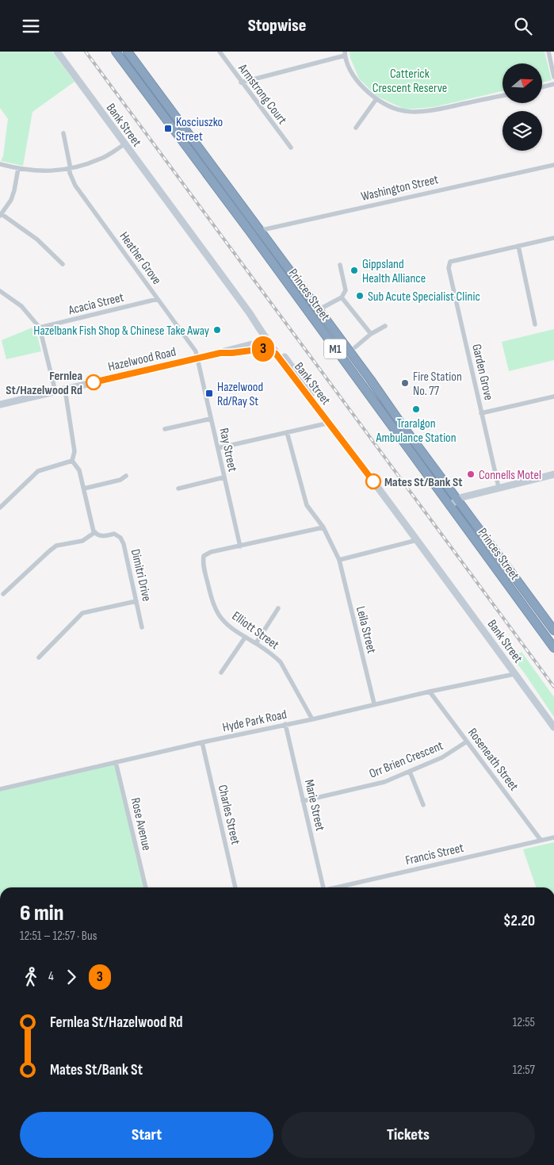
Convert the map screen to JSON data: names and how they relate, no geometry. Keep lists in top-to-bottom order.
{
  "streets": {
    "highway": ["Princes Street", "M1"],
    "main road": ["Bank Street", "Hazelwood Road"],
    "street": [
      "Armstrong Court",
      "Washington Street",
      "Heather Grove",
      "Acacia Street",
      "Garden Grove",
      "Ray Street",
      "Dimitri Drive",
      "Elliott Street",
      "Leila Street",
      "Hyde Park Road",
      "Orr Brien Crescent",
      "Roseneath Street",
      "Marie Street",
      "Charles Street",
      "Rose Avenue",
      "Francis Street"
    ]
  },
  "crossings": [
    ["Bank Street", "Hyde Park Road"],
    ["Washington Street", "Princes Street"],
    ["Heather Grove", "Acacia Street"],
    ["Heather Grove", "Hazelwood Road"],
    ["Heather Grove", "Ray Street"],
    ["Hazelwood Road", "Ray Street"],
    ["Ray Street", "Elliott Street"],
    ["Elliott Street", "Leila Street"],
    ["Elliott Street", "Hyde Park Road"],
    ["Leila Street", "Hyde Park Road"],
    ["Hyde Park Road", "Roseneath Street"],
    ["Hyde Park Road", "Marie Street"],
    ["Hyde Park Road", "Charles Street"],
    ["Hyde Park Road", "Rose Avenue"],
    ["Orr Brien Crescent", "Roseneath Street"],
    ["Orr Brien Crescent", "Marie Street"],
    ["Roseneath Street", "Francis Street"]
  ],
  "parks": ["Catterick Crescent Reserve"],
  "places": {
    "transit": ["Kosciuszko Street", "Hazelwood Rd/Ray St"],
    "other": [
      "Gippsland Health Alliance",
      "Sub Acute Specialist Clinic",
      "Hazelbank Fish Shop & Chinese Take Away",
      "Fernlea St/Hazelwood Rd",
      "Fire Station No. 77",
      "Traralgon Ambulance Station",
      "Connells Motel",
      "Mates St/Bank St"
    ]
  },
  "lines": ["bus line 3"],
  "north": "right",
  "page": {
    "header": "Stopwise",
    "on_map": "3",
    "heading": ["6 min", "12:51 – 12:57 · Bus", "$2.20"],
    "legs": ["4", "3"],
    "list": [
      {
        "name": "Fernlea St/Hazelwood Rd",
        "value": "12:55"
      },
      {
        "name": "Mates St/Bank St",
        "value": "12:57"
      }
    ],
    "buttons": ["Start", "Tickets"]
  }
}
